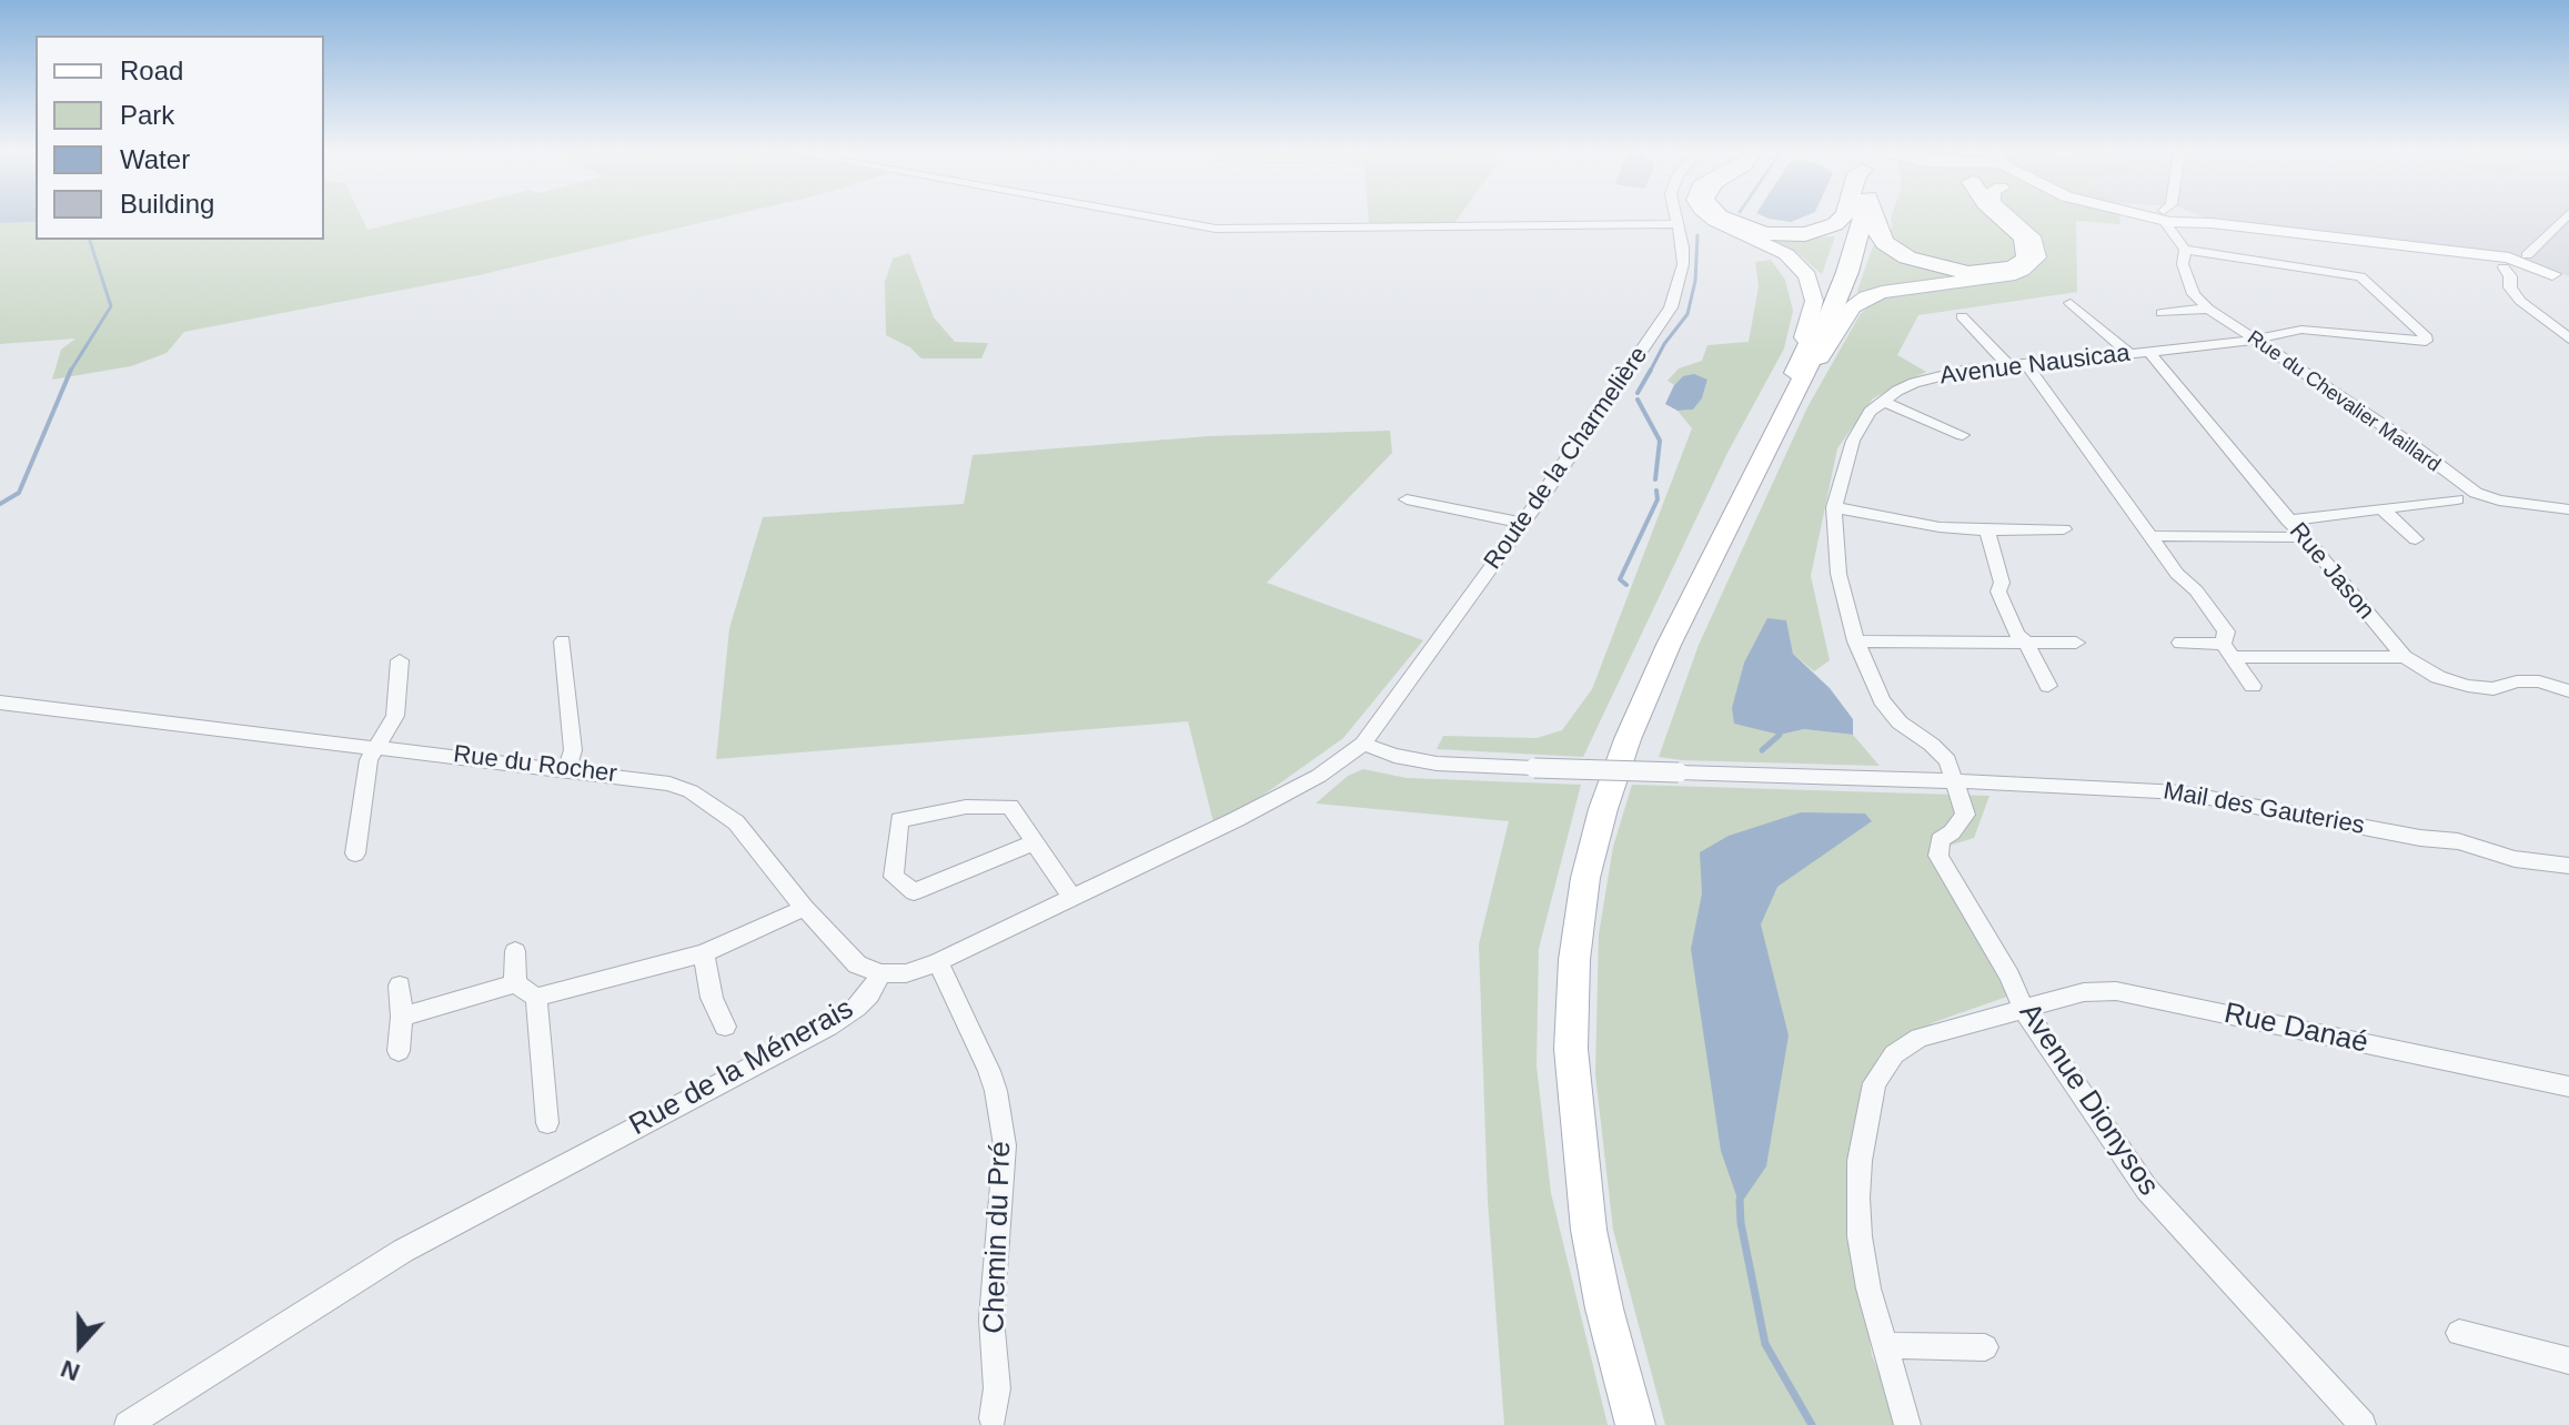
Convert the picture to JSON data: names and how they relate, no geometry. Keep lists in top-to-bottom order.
{
  "streets": {
    "street": [
      "Avenue Nausicaa",
      "Rue du Chevalier Maillard",
      "Route de la Charmelière",
      "Rue Jason",
      "Rue du Rocher",
      "Mail des Gauteries",
      "Rue Danaé",
      "Rue de la Ménerais",
      "Avenue Dionysos",
      "Chemin du Pré"
    ]
  },
  "crossings": [
    ["Avenue Nausicaa", "Rue du Chevalier Maillard"],
    ["Avenue Nausicaa", "Rue Jason"],
    ["Avenue Nausicaa", "Mail des Gauteries"],
    ["Avenue Nausicaa", "Avenue Dionysos"],
    ["Route de la Charmelière", "Mail des Gauteries"],
    ["Rue du Rocher", "Rue de la Ménerais"],
    ["Mail des Gauteries", "Avenue Dionysos"],
    ["Rue Danaé", "Avenue Dionysos"]
  ],
  "legend": [
    "Road",
    "Park",
    "Water",
    "Building"
  ],
  "north": "bottom"
}
